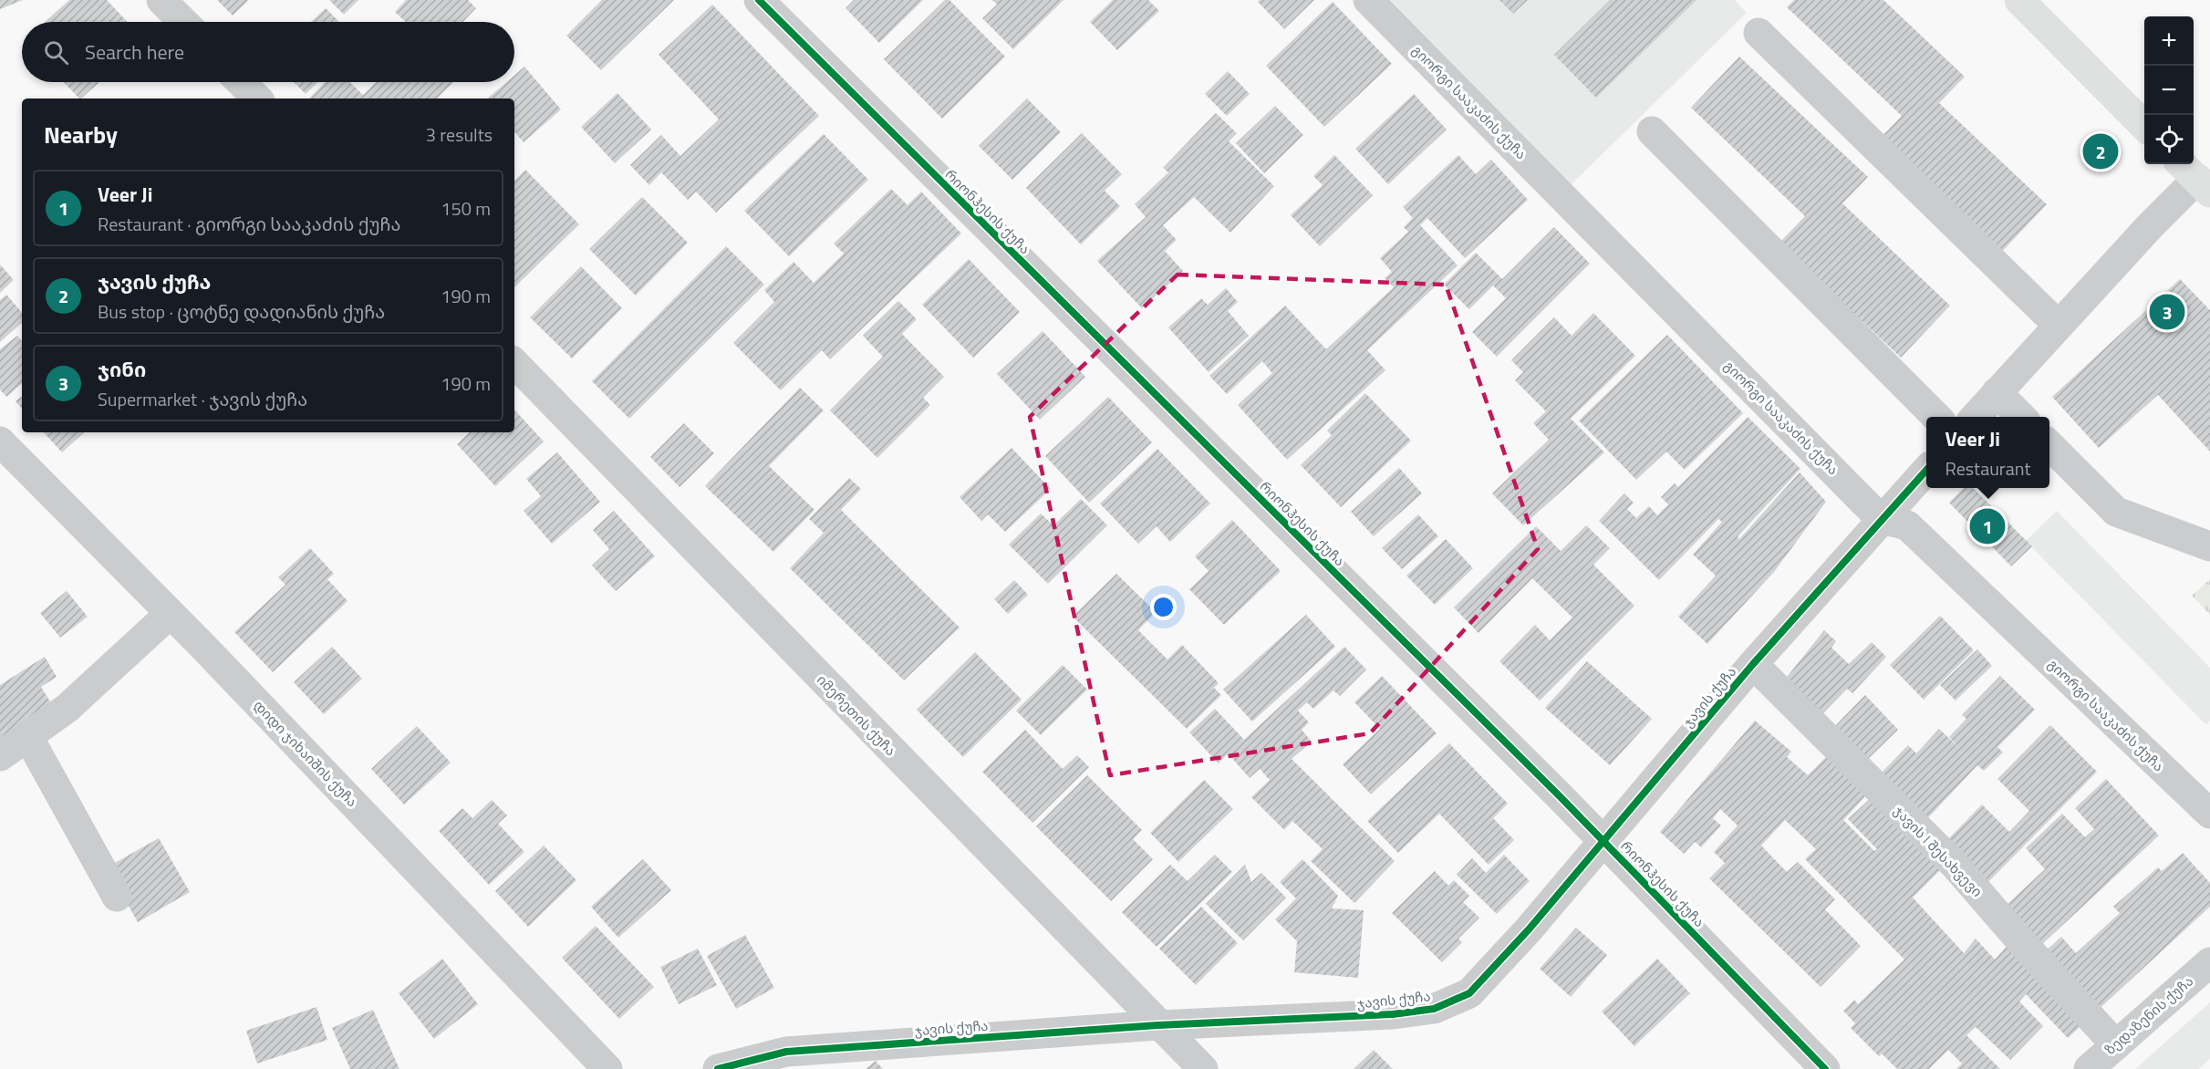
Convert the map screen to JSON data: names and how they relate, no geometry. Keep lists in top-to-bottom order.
{
  "streets": {
    "street": [
      "გიორგი სააკაძის ქუჩა",
      "რიონჰესის ქუჩა",
      "ჯავის ქუჩა",
      "იმერეთის ქუჩა",
      "დიდი ჯიხაიშის ქუჩა",
      "ჯავის I შესახვევი",
      "ზედაზენის ქუჩა"
    ]
  },
  "crossings": [
    ["გიორგი სააკაძის ქუჩა", "ჯავის ქუჩა"],
    ["რიონჰესის ქუჩა", "ჯავის ქუჩა"],
    ["ჯავის ქუჩა", "იმერეთის ქუჩა"],
    ["ჯავის ქუჩა", "ჯავის I შესახვევი"],
    ["ჯავის I შესახვევი", "ზედაზენის ქუჩა"]
  ],
  "page": {
    "map_buttons": ["+", "−"],
    "search": "Search here",
    "heading": ["Nearby", "3 results"],
    "pins": ["2", "3", "1"],
    "list": [
      {
        "mark": "1",
        "name": "Veer Ji",
        "note": "Restaurant · გიორგი სააკაძის ქუჩა",
        "value": "150 m"
      },
      {
        "mark": "2",
        "name": "ჯავის ქუჩა",
        "note": "Bus stop · ცოტნე დადიანის ქუჩა",
        "value": "190 m"
      },
      {
        "mark": "3",
        "name": "ჯინი",
        "note": "Supermarket · ჯავის ქუჩა",
        "value": "190 m"
      }
    ],
    "popup": ["Veer Ji", "Restaurant"]
  }
}
